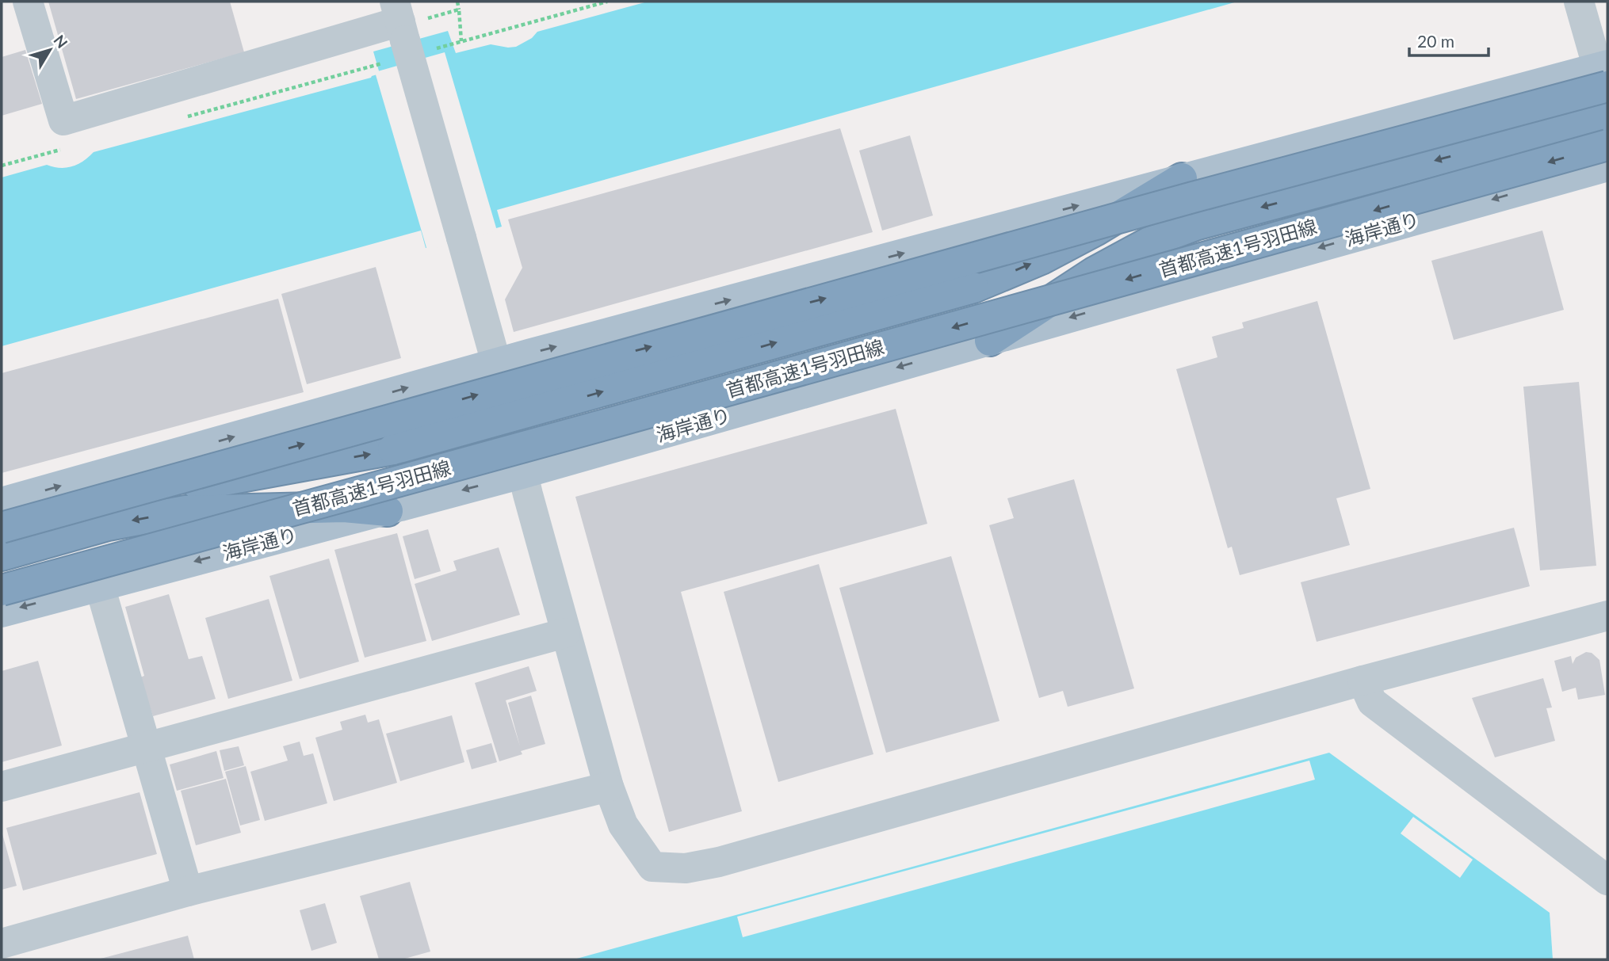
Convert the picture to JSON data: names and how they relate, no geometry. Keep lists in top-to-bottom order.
{
  "streets": {
    "highway": ["首都高速1号羽田線"],
    "main road": ["海岸通り"]
  },
  "scale_bar": "20 m",
  "north": "top right"
}
